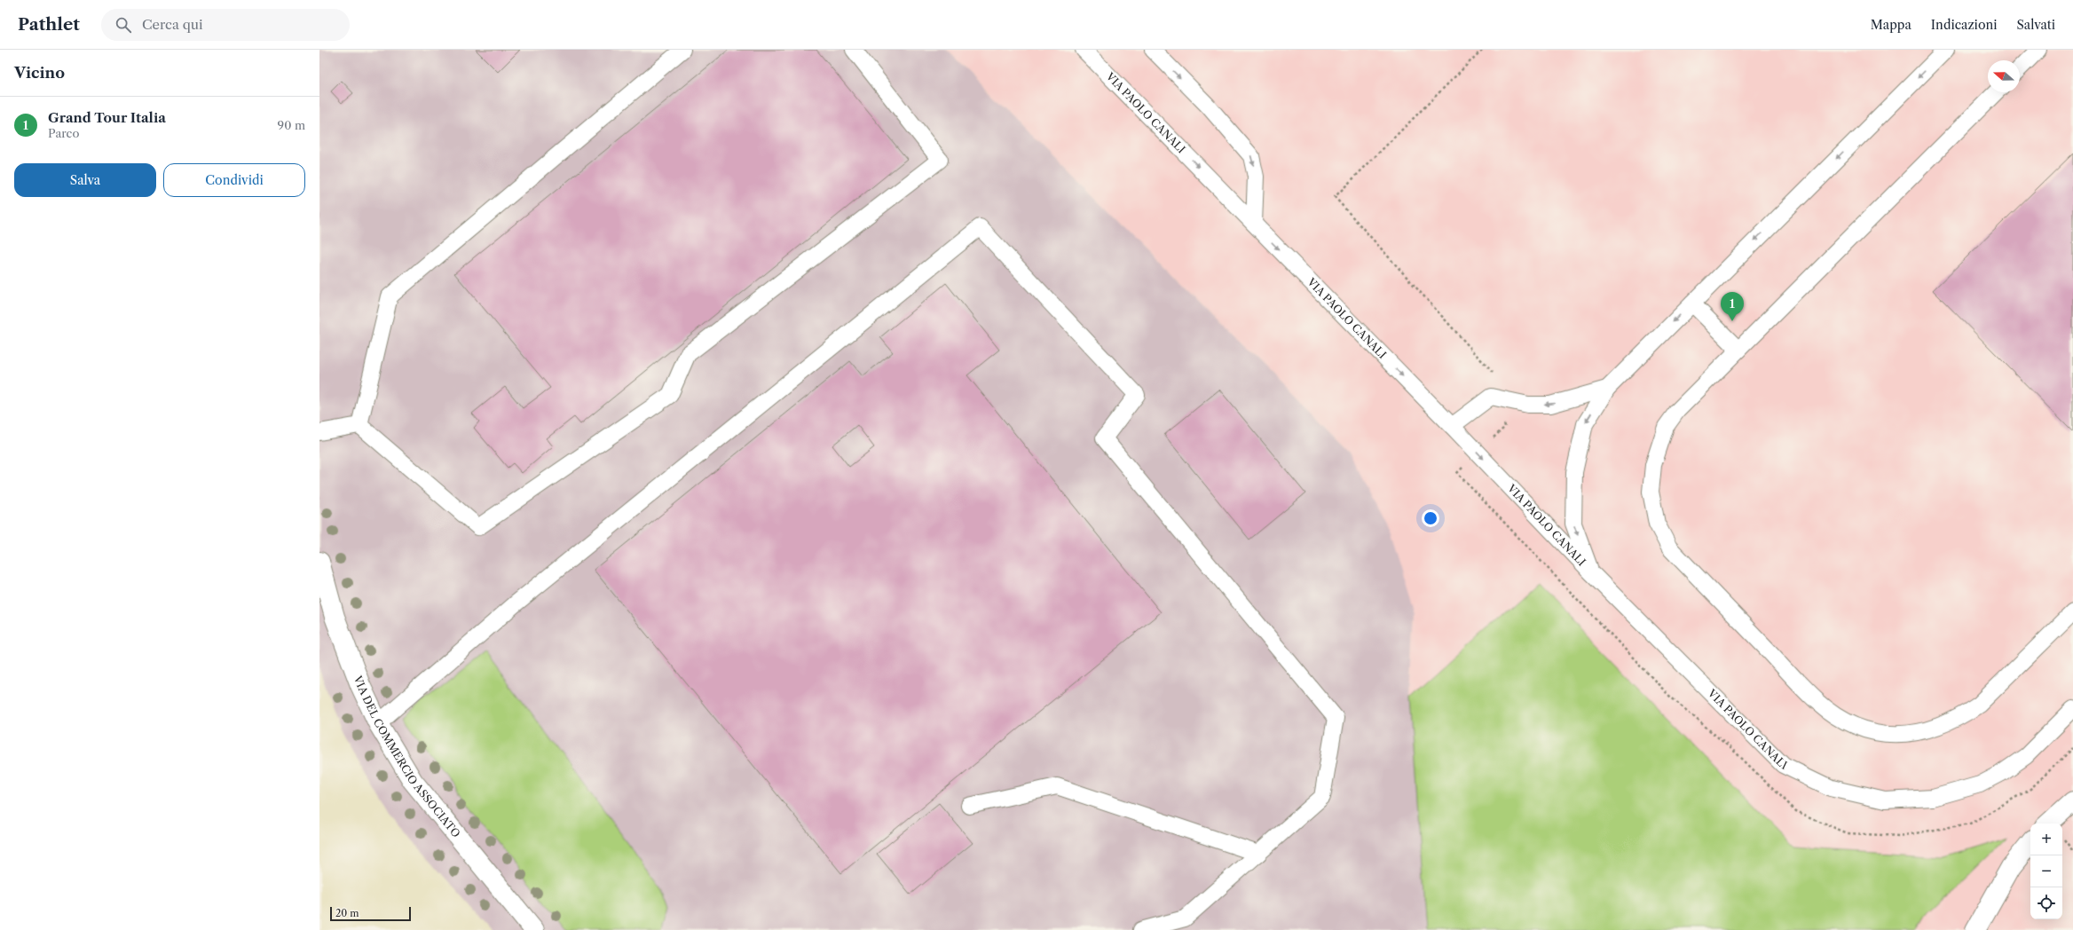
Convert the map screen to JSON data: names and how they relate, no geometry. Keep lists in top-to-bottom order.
{
  "streets": {
    "street": ["VIA DEL COMMERCIO ASSOCIATO"],
    "lane": ["VIA PAOLO CANALI"]
  },
  "one_way": ["VIA PAOLO CANALI"],
  "scale_bar": "20 m",
  "north": "left",
  "page": {
    "header": "Pathlet",
    "search": "Cerca qui",
    "nav": ["Mappa", "Indicazioni", "Salvati"],
    "heading": "Vicino",
    "list": [
      {
        "mark": "1",
        "name": "Grand Tour Italia",
        "note": "Parco",
        "value": "90 m"
      }
    ],
    "buttons": ["Salva", "Condividi"],
    "pins": "1",
    "map_buttons": ["+", "−"],
    "scale": "20 m"
  }
}
